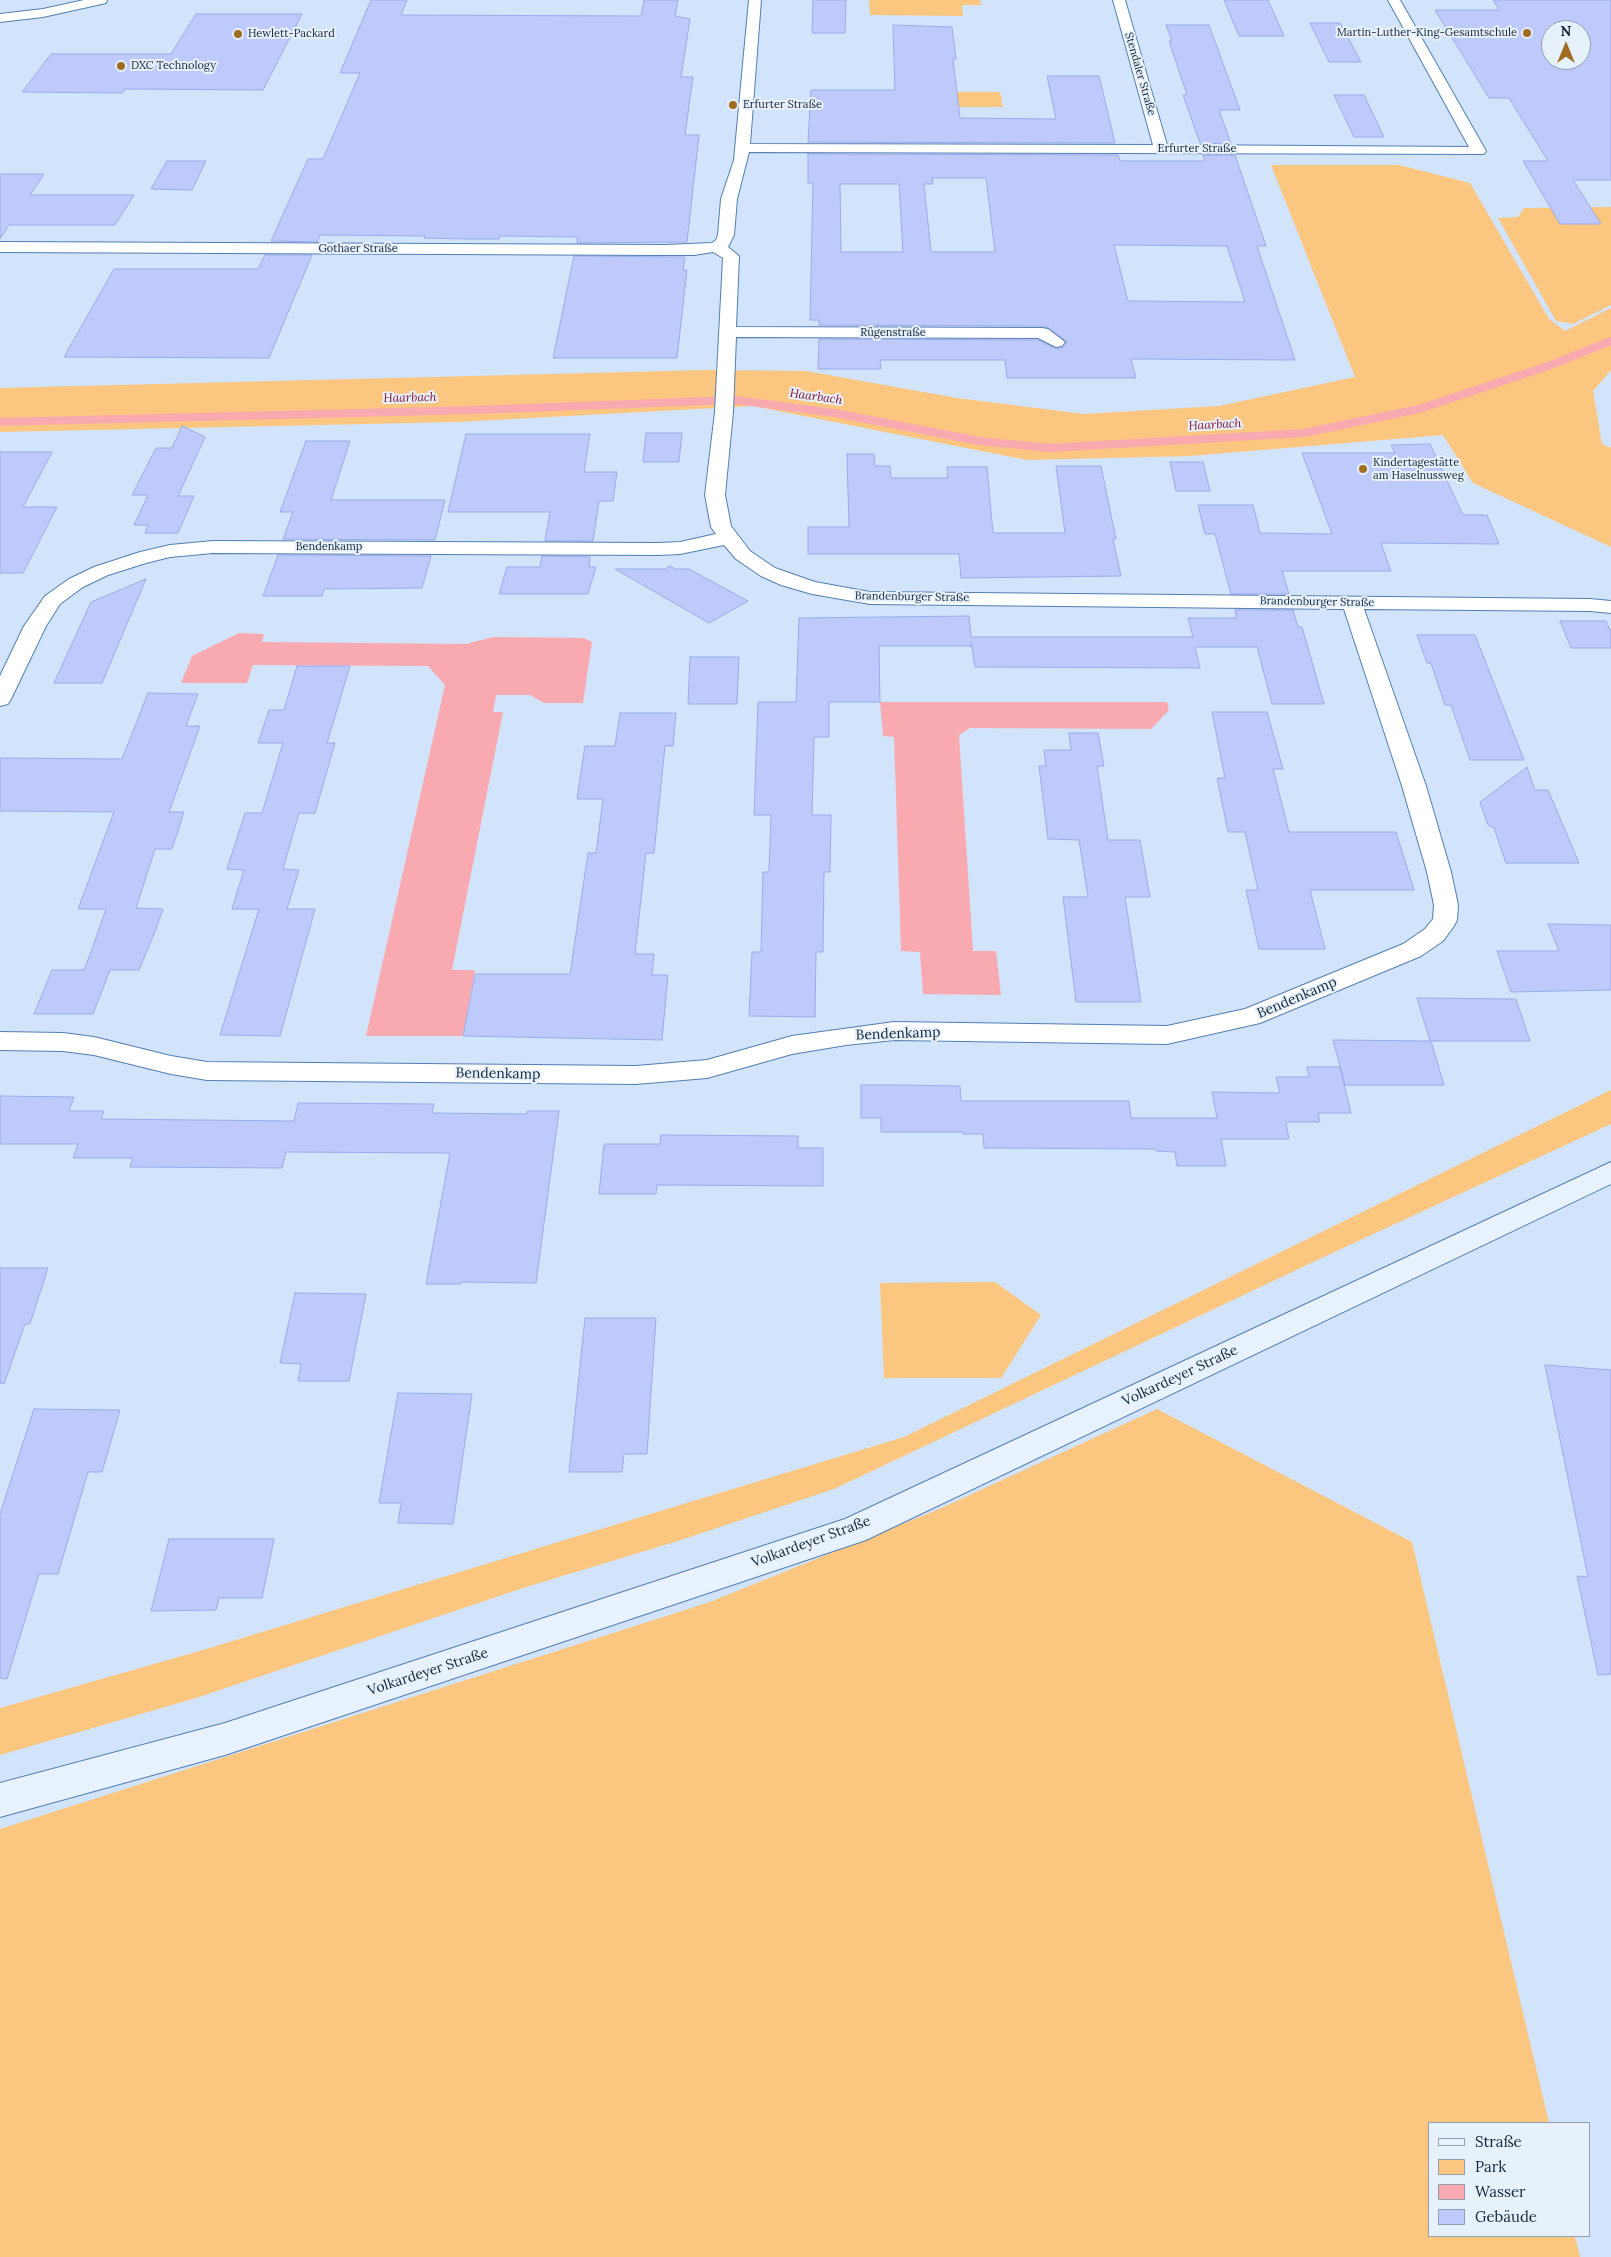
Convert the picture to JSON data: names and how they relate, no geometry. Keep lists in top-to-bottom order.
{
  "streets": {
    "main road": ["Volkardeyer Straße"],
    "street": [
      "Stendaler Straße",
      "Erfurter Straße",
      "Gothaer Straße",
      "Rügenstraße",
      "Bendenkamp",
      "Brandenburger Straße"
    ]
  },
  "crossings": [
    ["Stendaler Straße", "Erfurter Straße"],
    ["Gothaer Straße", "Brandenburger Straße"],
    ["Rügenstraße", "Brandenburger Straße"],
    ["Bendenkamp", "Brandenburger Straße"]
  ],
  "water": ["Haarbach"],
  "places": [
    "Martin-Luther-King-Gesamtschule",
    "Hewlett-Packard",
    "DXC Technology",
    "Erfurter Straße",
    "Kindertagestätte am Haselnussweg"
  ],
  "legend": [
    "Straße",
    "Park",
    "Wasser",
    "Gebäude"
  ],
  "north": "top"
}
